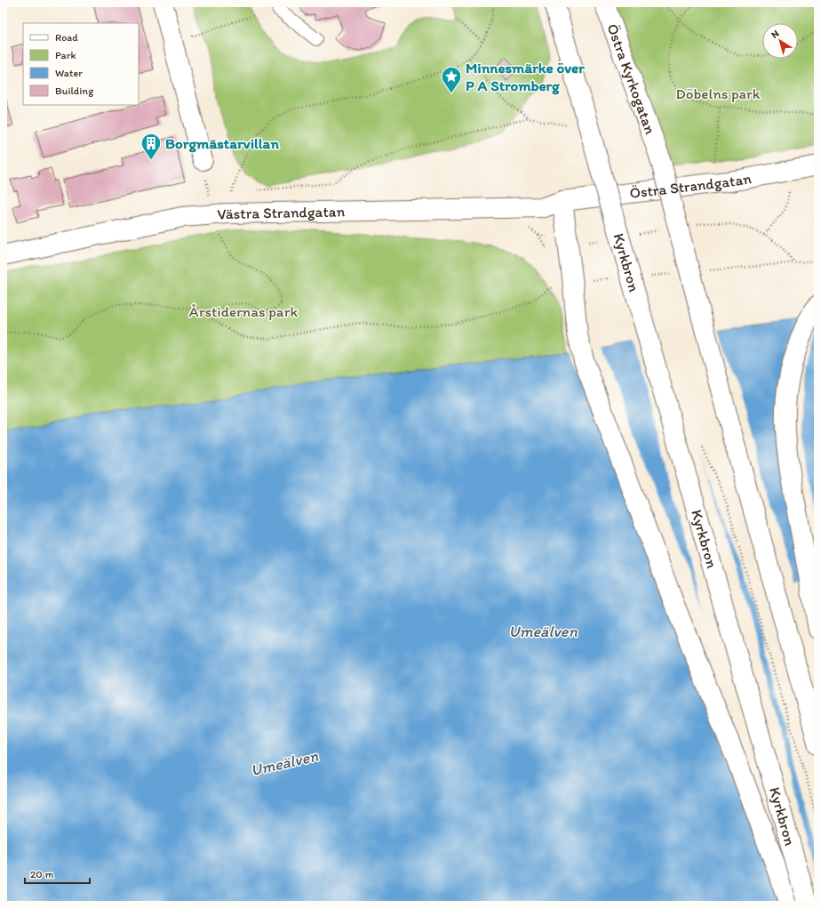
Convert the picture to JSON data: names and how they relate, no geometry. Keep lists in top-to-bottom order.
{
  "streets": {
    "street": [
      "Östra Kyrkogatan",
      "Östra Strandgatan",
      "Västra Strandgatan",
      "Kyrkbron"
    ]
  },
  "crossings": [
    ["Östra Strandgatan", "Västra Strandgatan"],
    ["Östra Strandgatan", "Kyrkbron"],
    ["Västra Strandgatan", "Kyrkbron"]
  ],
  "water": ["Umeälven"],
  "parks": ["Döbelns park", "Årstidernas park"],
  "places": {
    "place": ["Minnesmärke över P A Stromberg"],
    "building": ["Borgmästarvillan"]
  },
  "legend": [
    "Road",
    "Park",
    "Water",
    "Building"
  ],
  "scale_bar": "20 m",
  "north": "top left"
}
